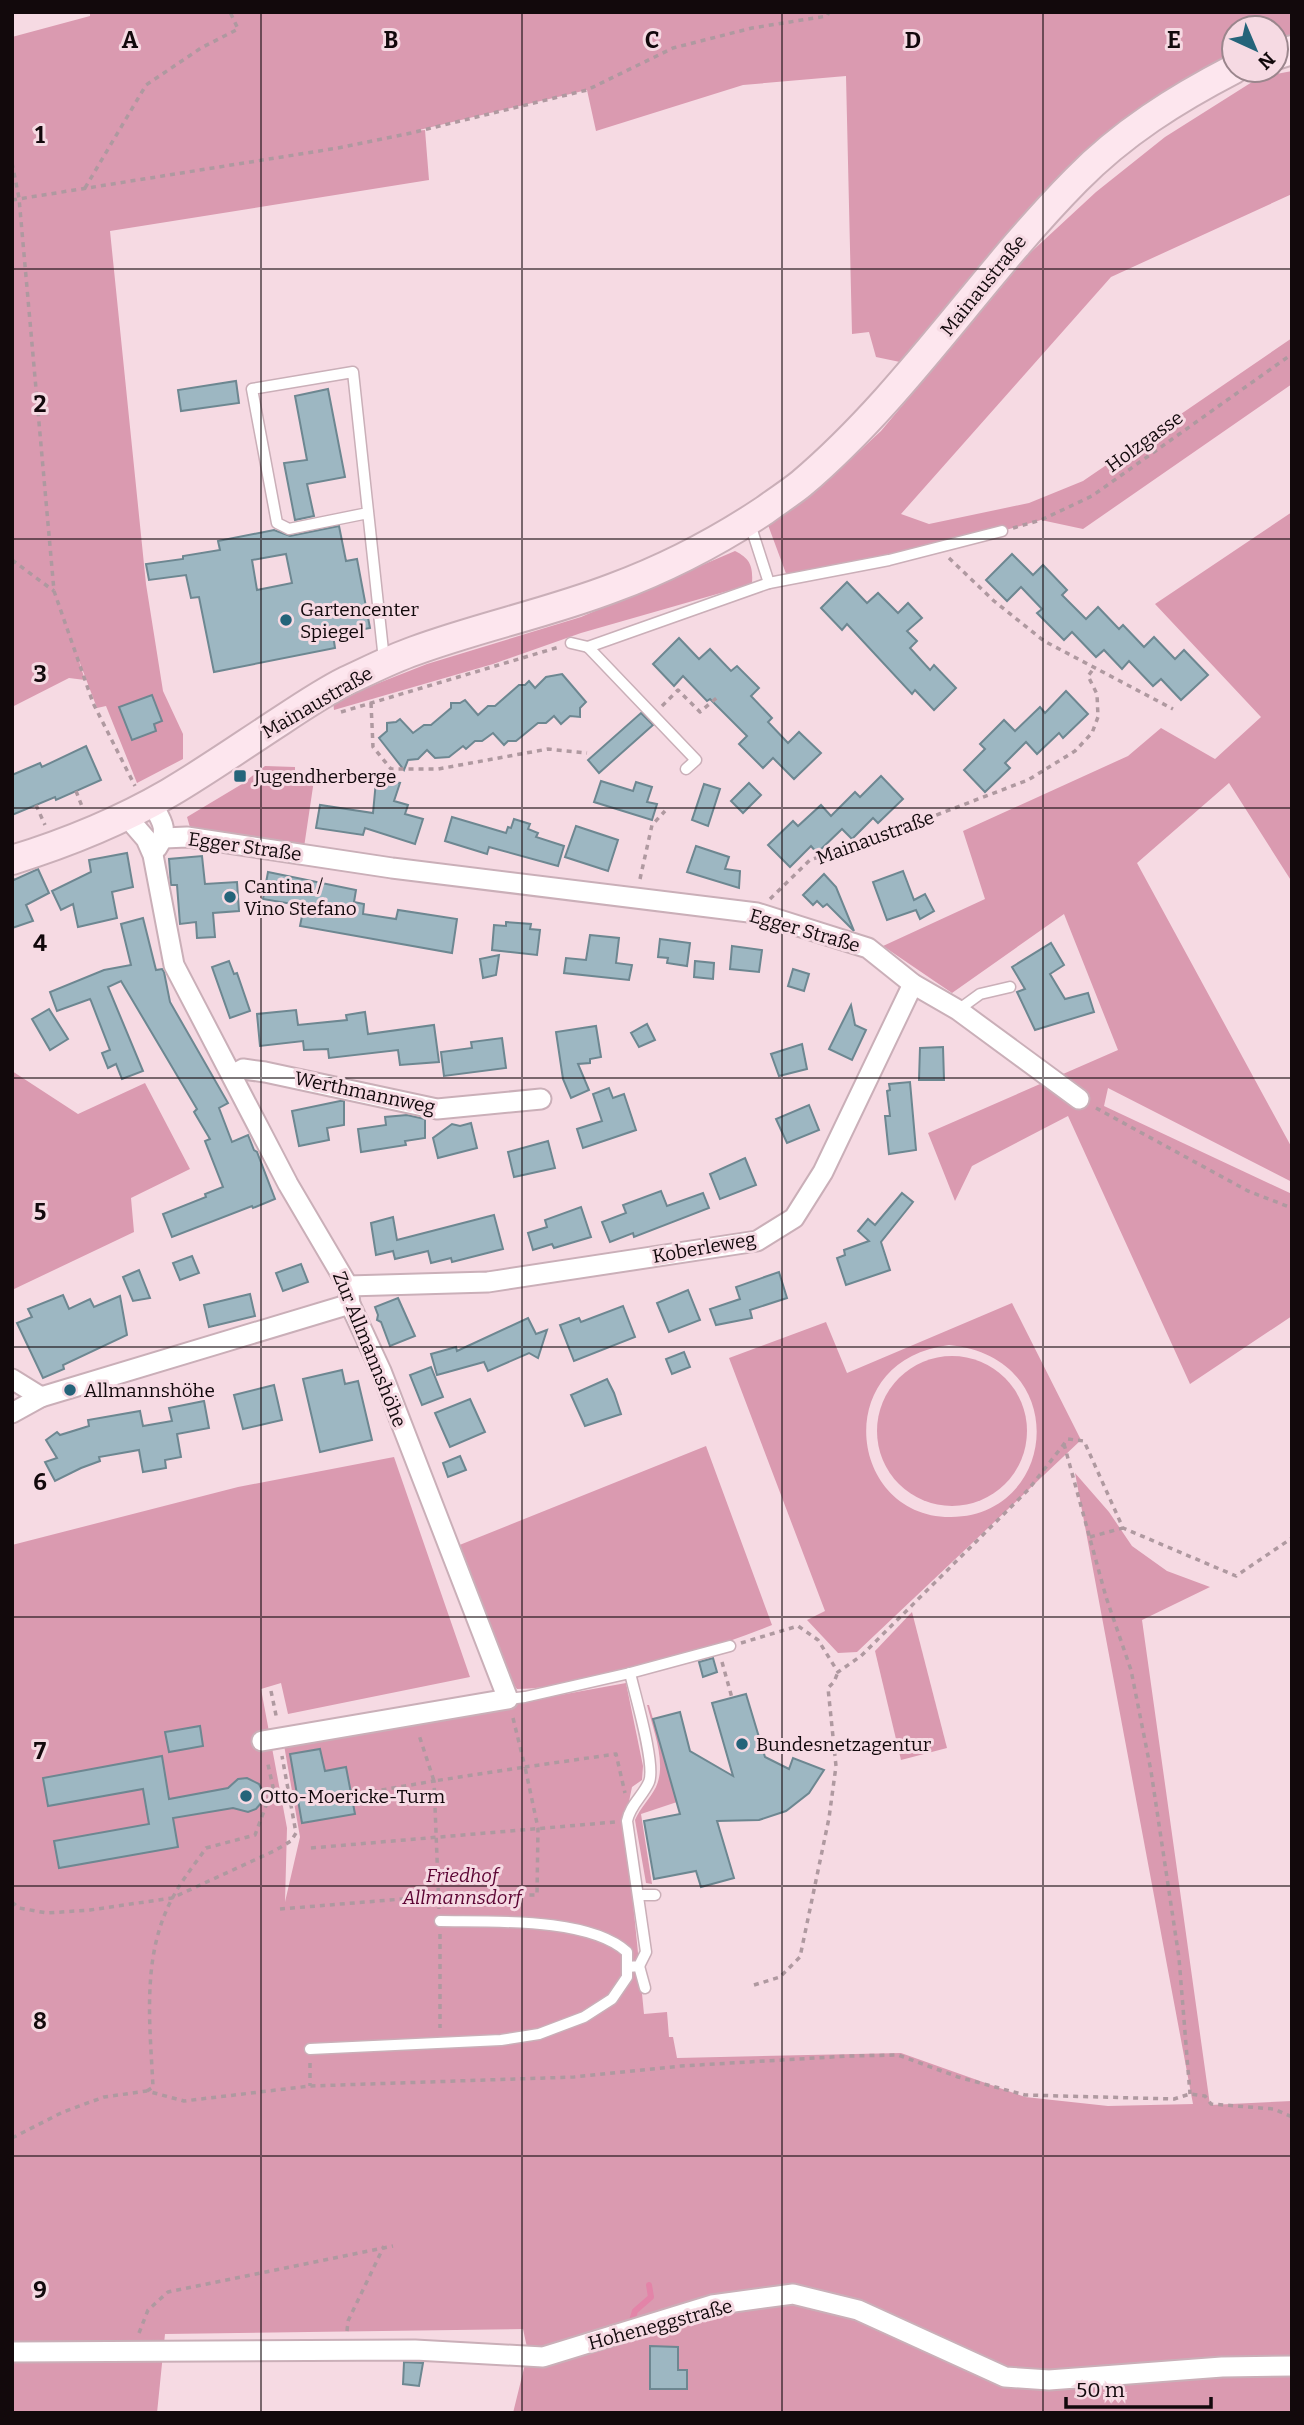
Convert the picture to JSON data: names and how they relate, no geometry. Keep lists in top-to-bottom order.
{
  "streets": {
    "main road": ["Mainaustraße"],
    "street": [
      "Egger Straße",
      "Werthmannweg",
      "Koberleweg",
      "Zur Allmannshöhe",
      "Hoheneggstraße"
    ],
    "path": ["Holzgasse"]
  },
  "crossings": [
    ["Mainaustraße", "Egger Straße"],
    ["Mainaustraße", "Zur Allmannshöhe"],
    ["Egger Straße", "Koberleweg"],
    ["Egger Straße", "Zur Allmannshöhe"],
    ["Werthmannweg", "Zur Allmannshöhe"],
    ["Koberleweg", "Zur Allmannshöhe"]
  ],
  "parks": ["Friedhof Allmannsdorf"],
  "places": {
    "other": [
      "Gartencenter Spiegel",
      "Cantina / Vino Stefano",
      "Allmannshöhe",
      "Bundesnetzagentur",
      "Otto-Moericke-Turm"
    ],
    "transit": ["Jugendherberge"]
  },
  "scale_bar": "50 m",
  "north": "bottom right",
  "grid": {
    "columns": [
      "A",
      "B",
      "C",
      "D",
      "E"
    ],
    "rows": [
      "1",
      "2",
      "3",
      "4",
      "5",
      "6",
      "7",
      "8",
      "9"
    ]
  }
}
